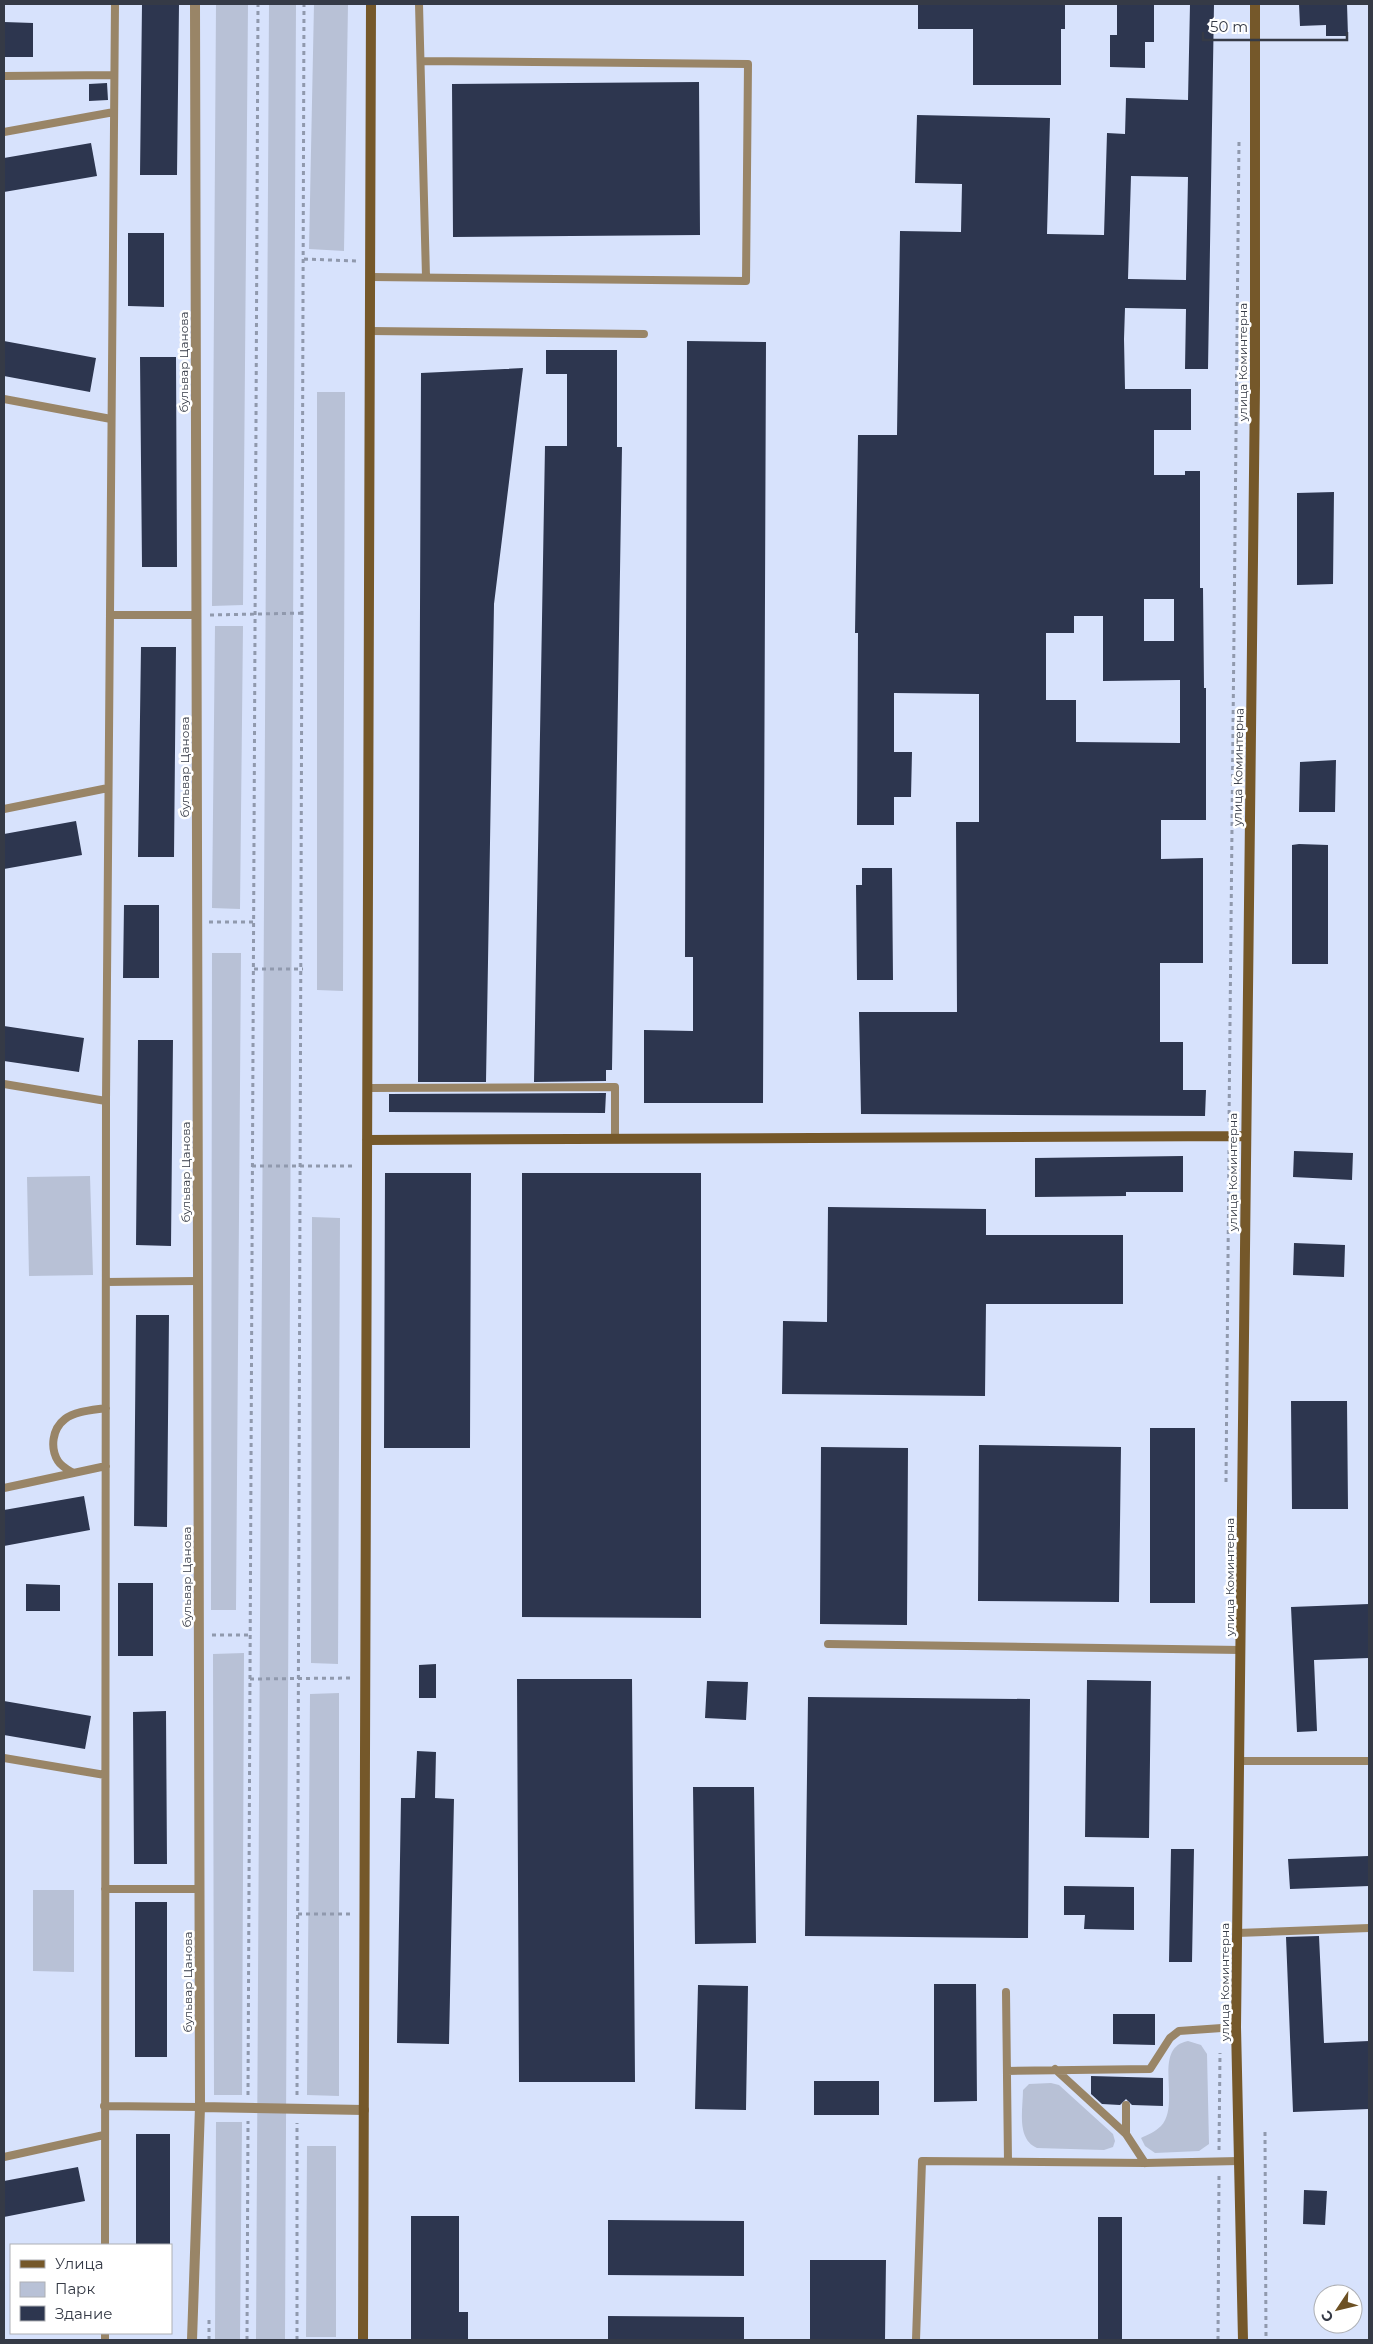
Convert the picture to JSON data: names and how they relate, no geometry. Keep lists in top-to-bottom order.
{
  "streets": {
    "street": ["бульвар Цанова", "улица Коминтерна"]
  },
  "legend": ["Улица", "Парк", "Здание"],
  "scale_bar": "50 m",
  "north": "bottom left"
}
